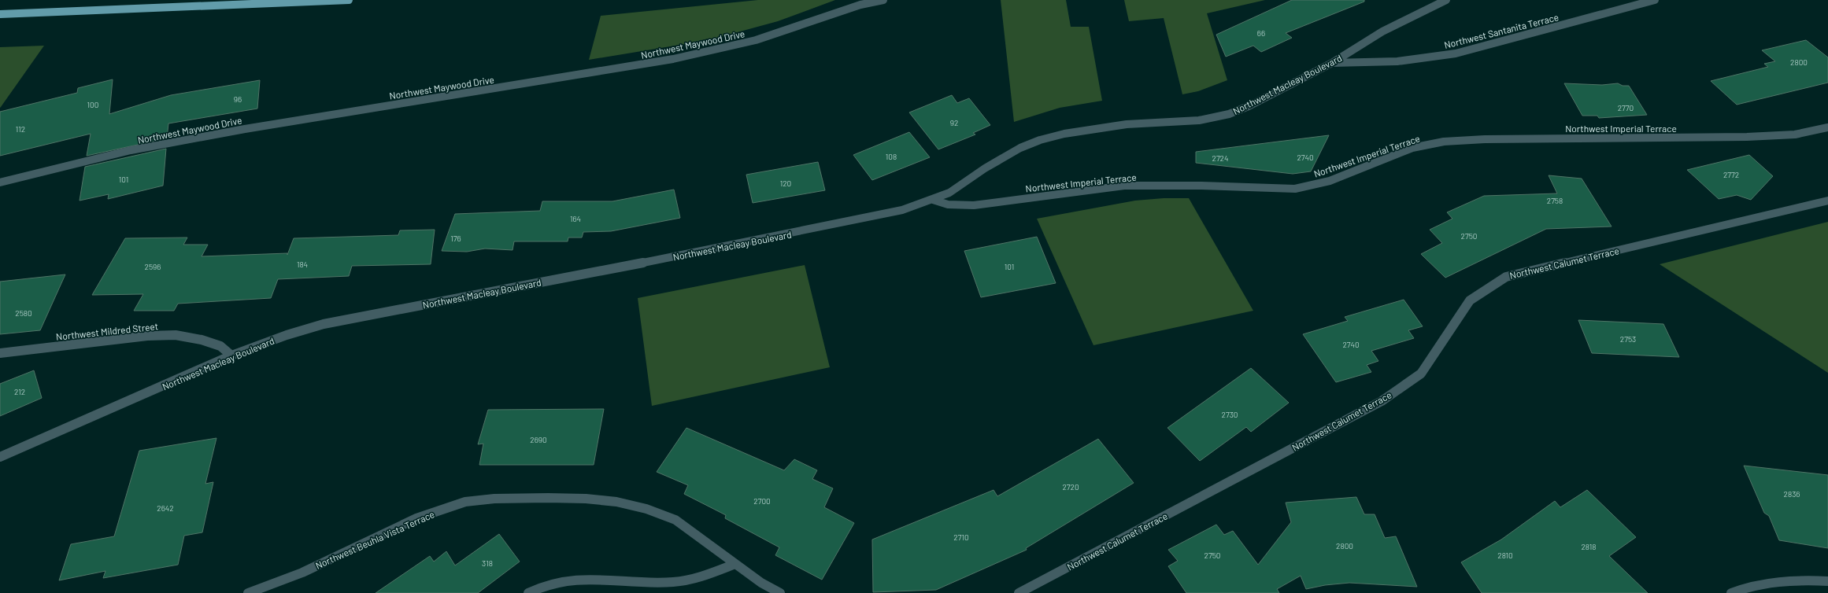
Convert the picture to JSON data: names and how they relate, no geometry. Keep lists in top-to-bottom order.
{
  "streets": {
    "street": [
      "Northwest Santanita Terrace",
      "Northwest Maywood Drive",
      "Northwest Macleay Boulevard",
      "Northwest Imperial Terrace",
      "Northwest Calumet Terrace",
      "Northwest Mildred Street",
      "Northwest Beuhla Vista Terrace"
    ]
  },
  "crossings": [
    ["Northwest Santanita Terrace", "Northwest Macleay Boulevard"],
    ["Northwest Macleay Boulevard", "Northwest Imperial Terrace"],
    ["Northwest Macleay Boulevard", "Northwest Mildred Street"]
  ],
  "house_numbers": [
    "66",
    "2800",
    "96",
    "100",
    "2770",
    "92",
    "112",
    "108",
    "2740",
    "2724",
    "2772",
    "101",
    "120",
    "2758",
    "164",
    "2750",
    "176",
    "184",
    "2596",
    "101",
    "2580",
    "2753",
    "2740",
    "212",
    "2730",
    "2690",
    "2720",
    "2836",
    "2700",
    "2642",
    "2710",
    "2800",
    "2818",
    "2750",
    "2810",
    "318"
  ]
}
